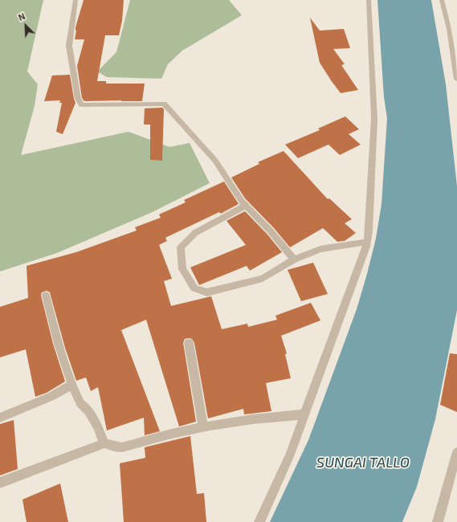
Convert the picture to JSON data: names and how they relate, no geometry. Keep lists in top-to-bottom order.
{
  "water": ["SUNGAI TALLO"],
  "north": "top left"
}
